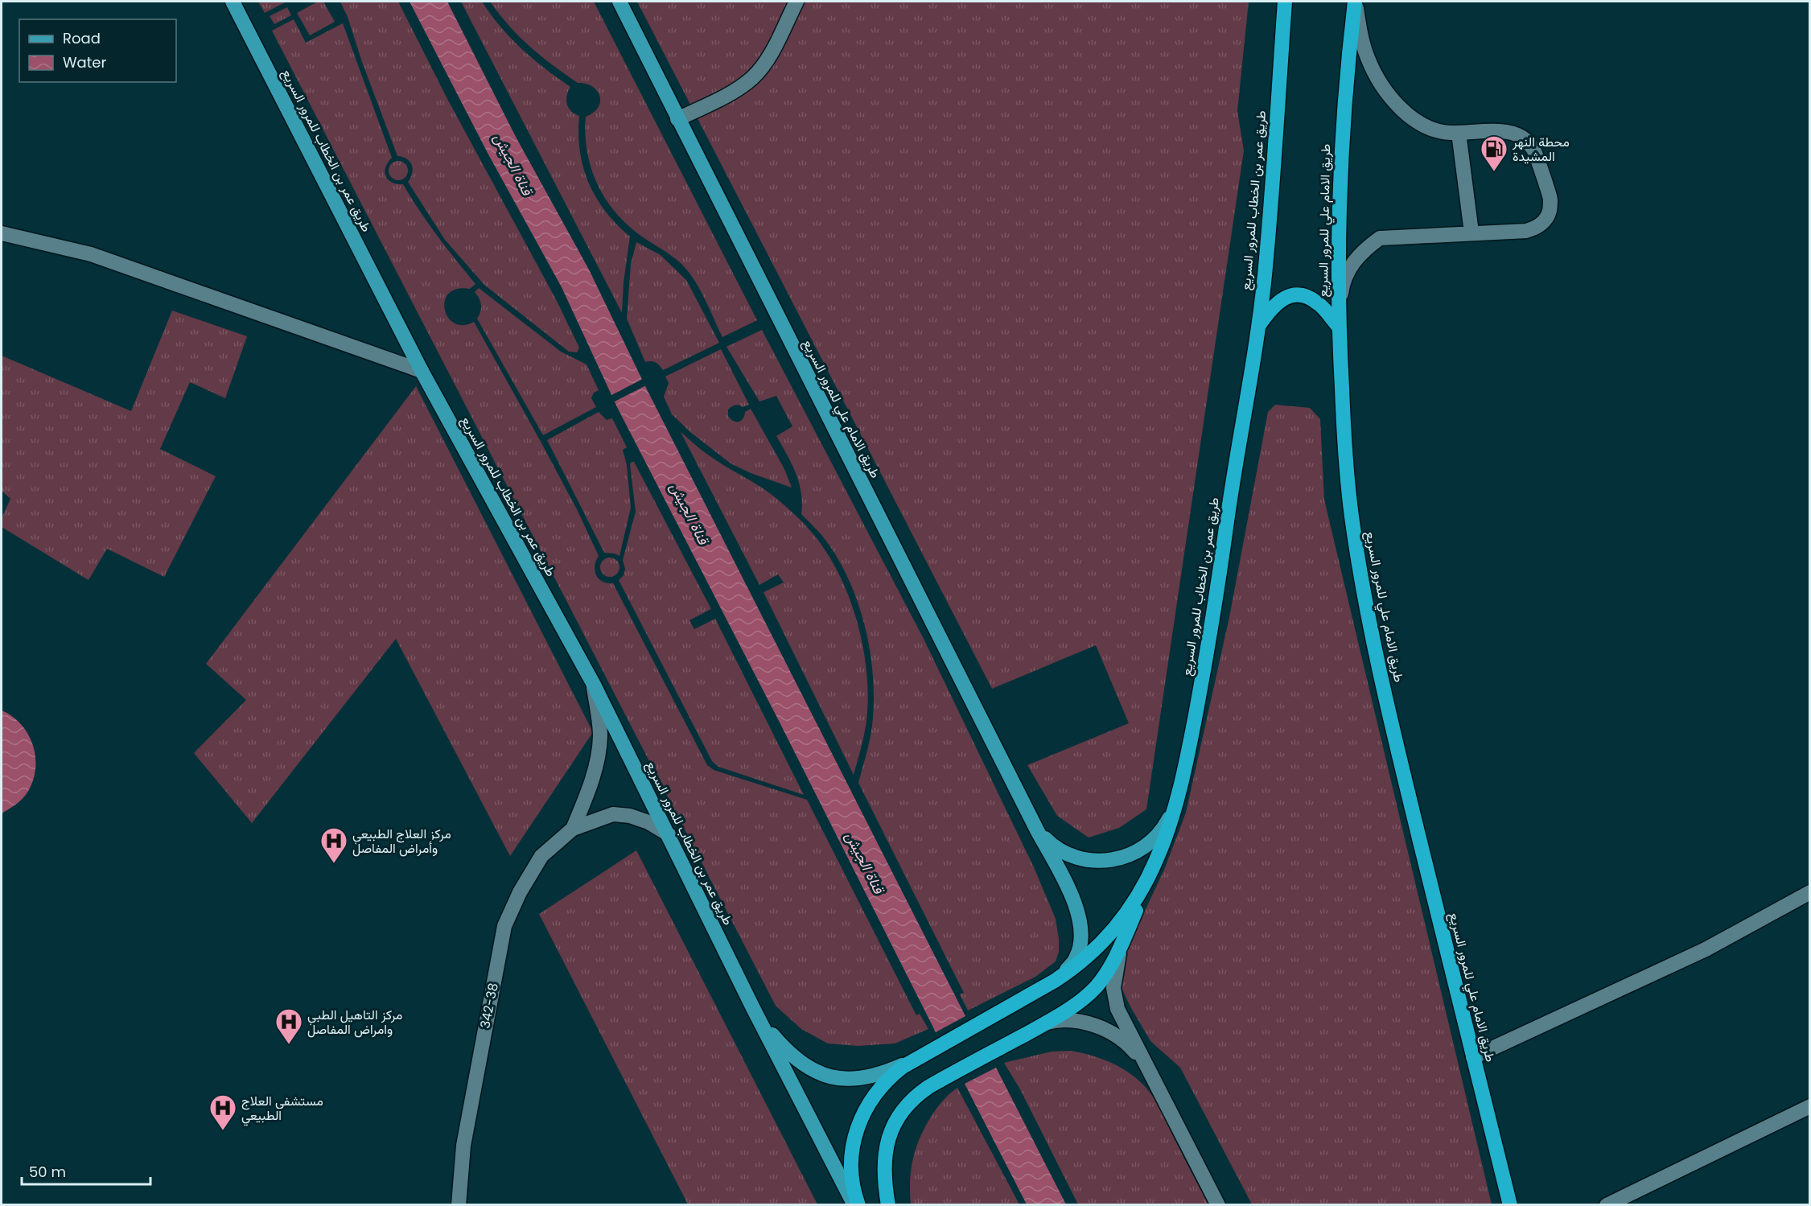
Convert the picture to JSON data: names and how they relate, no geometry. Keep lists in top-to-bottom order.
{
  "streets": {
    "highway": ["طريق عمر بن الخطاب للمرور السريع", "طريق الامام علي للمرور السريع"],
    "street": ["342-38"]
  },
  "crossings": [
    ["طريق عمر بن الخطاب للمرور السريع", "طريق الامام علي للمرور السريع"]
  ],
  "water": ["قناة الجيش"],
  "places": {
    "fuel station": ["محطة النهر المشيدة"],
    "hospital": ["مركز العلاج الطبيعي وأمراض المفاصل", "مركز التاهيل الطبي وامراض المفاصل", "مستشفى العلاج الطبيعي"]
  },
  "legend": ["Road", "Water"],
  "scale_bar": "50 m"
}
